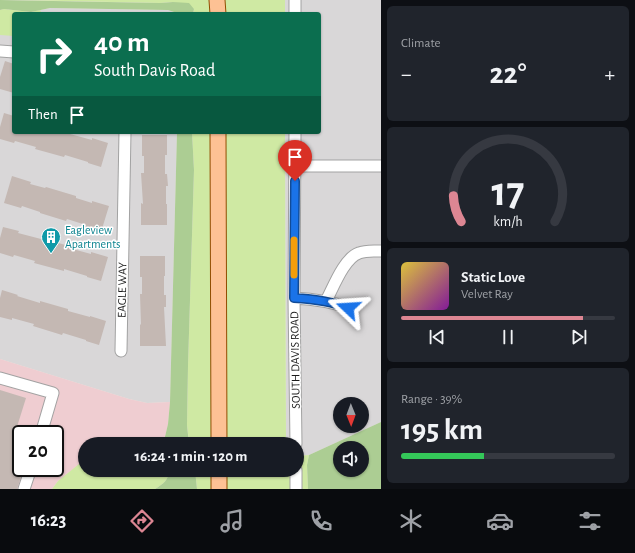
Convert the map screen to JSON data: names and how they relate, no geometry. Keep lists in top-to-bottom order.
{
  "streets": {
    "street": ["EAGLE WAY", "SOUTH DAVIS ROAD"]
  },
  "places": {
    "building": ["Eagleview Apartments"]
  },
  "north": "bottom",
  "page": {
    "tile": [
      "Climate",
      ["Range · 39%", "195 km"]
    ],
    "turn": ["40 m", "South Davis Road"],
    "heat": ["−", "22°", "+"],
    "then": "Then",
    "song": ["Static Love", "Velvet Ray"],
    "limit": "20",
    "trip": "16:24 · 1 min · 120 m",
    "tabs": "16:23",
    "gauge": ["17", "km/h"]
  }
}
